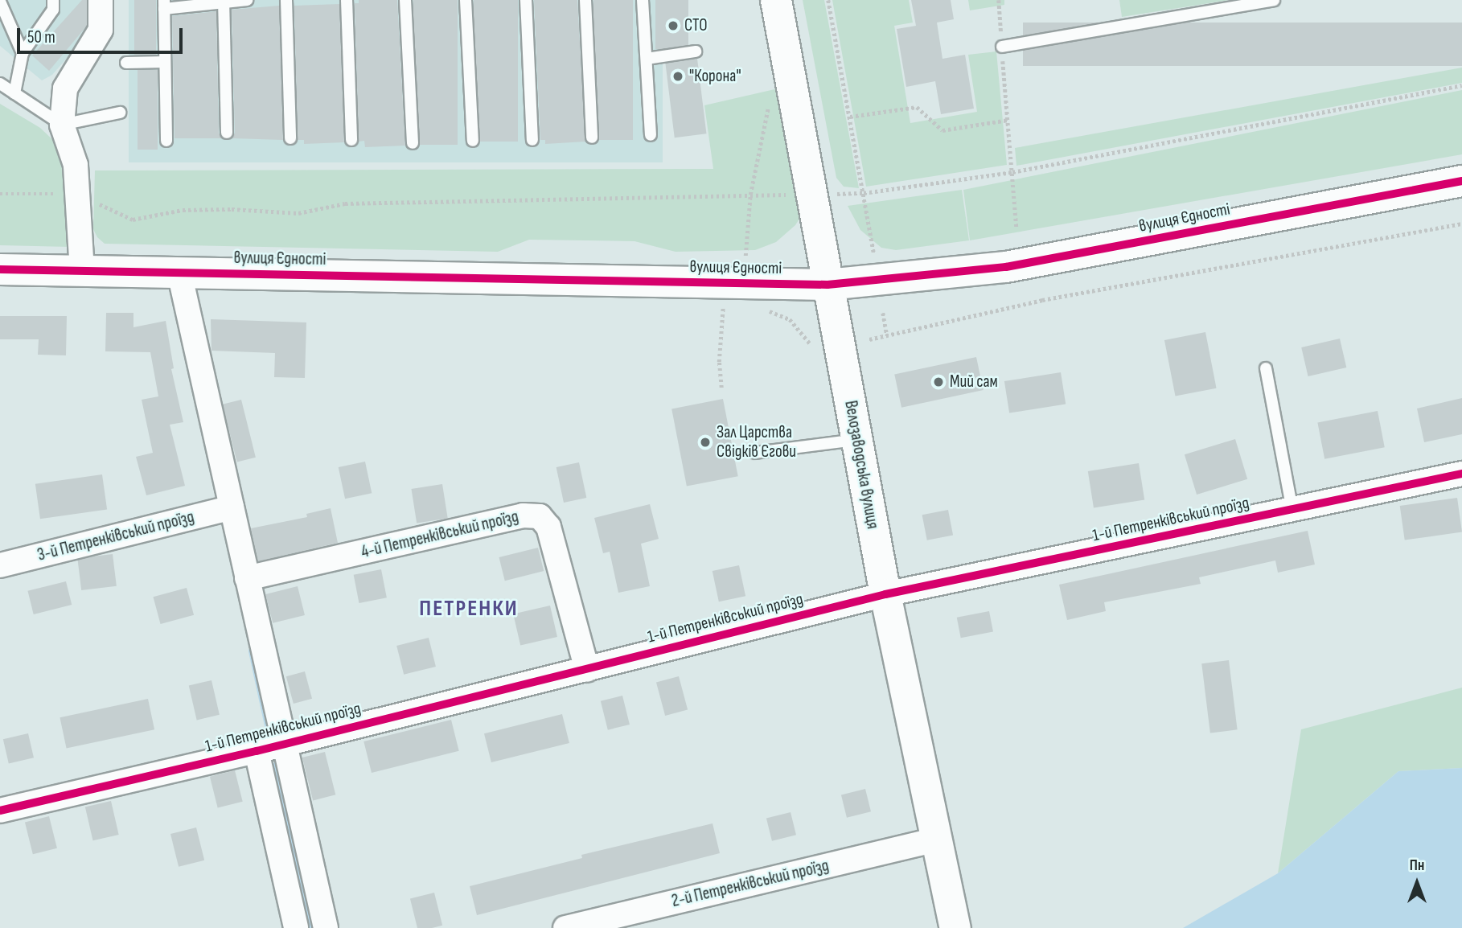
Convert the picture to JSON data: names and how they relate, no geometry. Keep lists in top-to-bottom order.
{
  "streets": {
    "street": [
      "вулиця Єдності",
      "Велозаводська вулиця",
      "1-й Петренківський проїзд",
      "4-й Петренківський проїзд",
      "3-й Петренківський проїзд",
      "2-й Петренківський проїзд"
    ]
  },
  "crossings": [
    ["вулиця Єдності", "Велозаводська вулиця"],
    ["Велозаводська вулиця", "1-й Петренківський проїзд"],
    ["Велозаводська вулиця", "2-й Петренківський проїзд"],
    ["1-й Петренківський проїзд", "4-й Петренківський проїзд"]
  ],
  "districts": ["ПЕТРЕНКИ"],
  "places": [
    "СТО",
    "\"Корона\"",
    "Мий сам",
    "Зал Царства Свідків Єгови"
  ],
  "scale_bar": "50 m",
  "north": "top"
}
